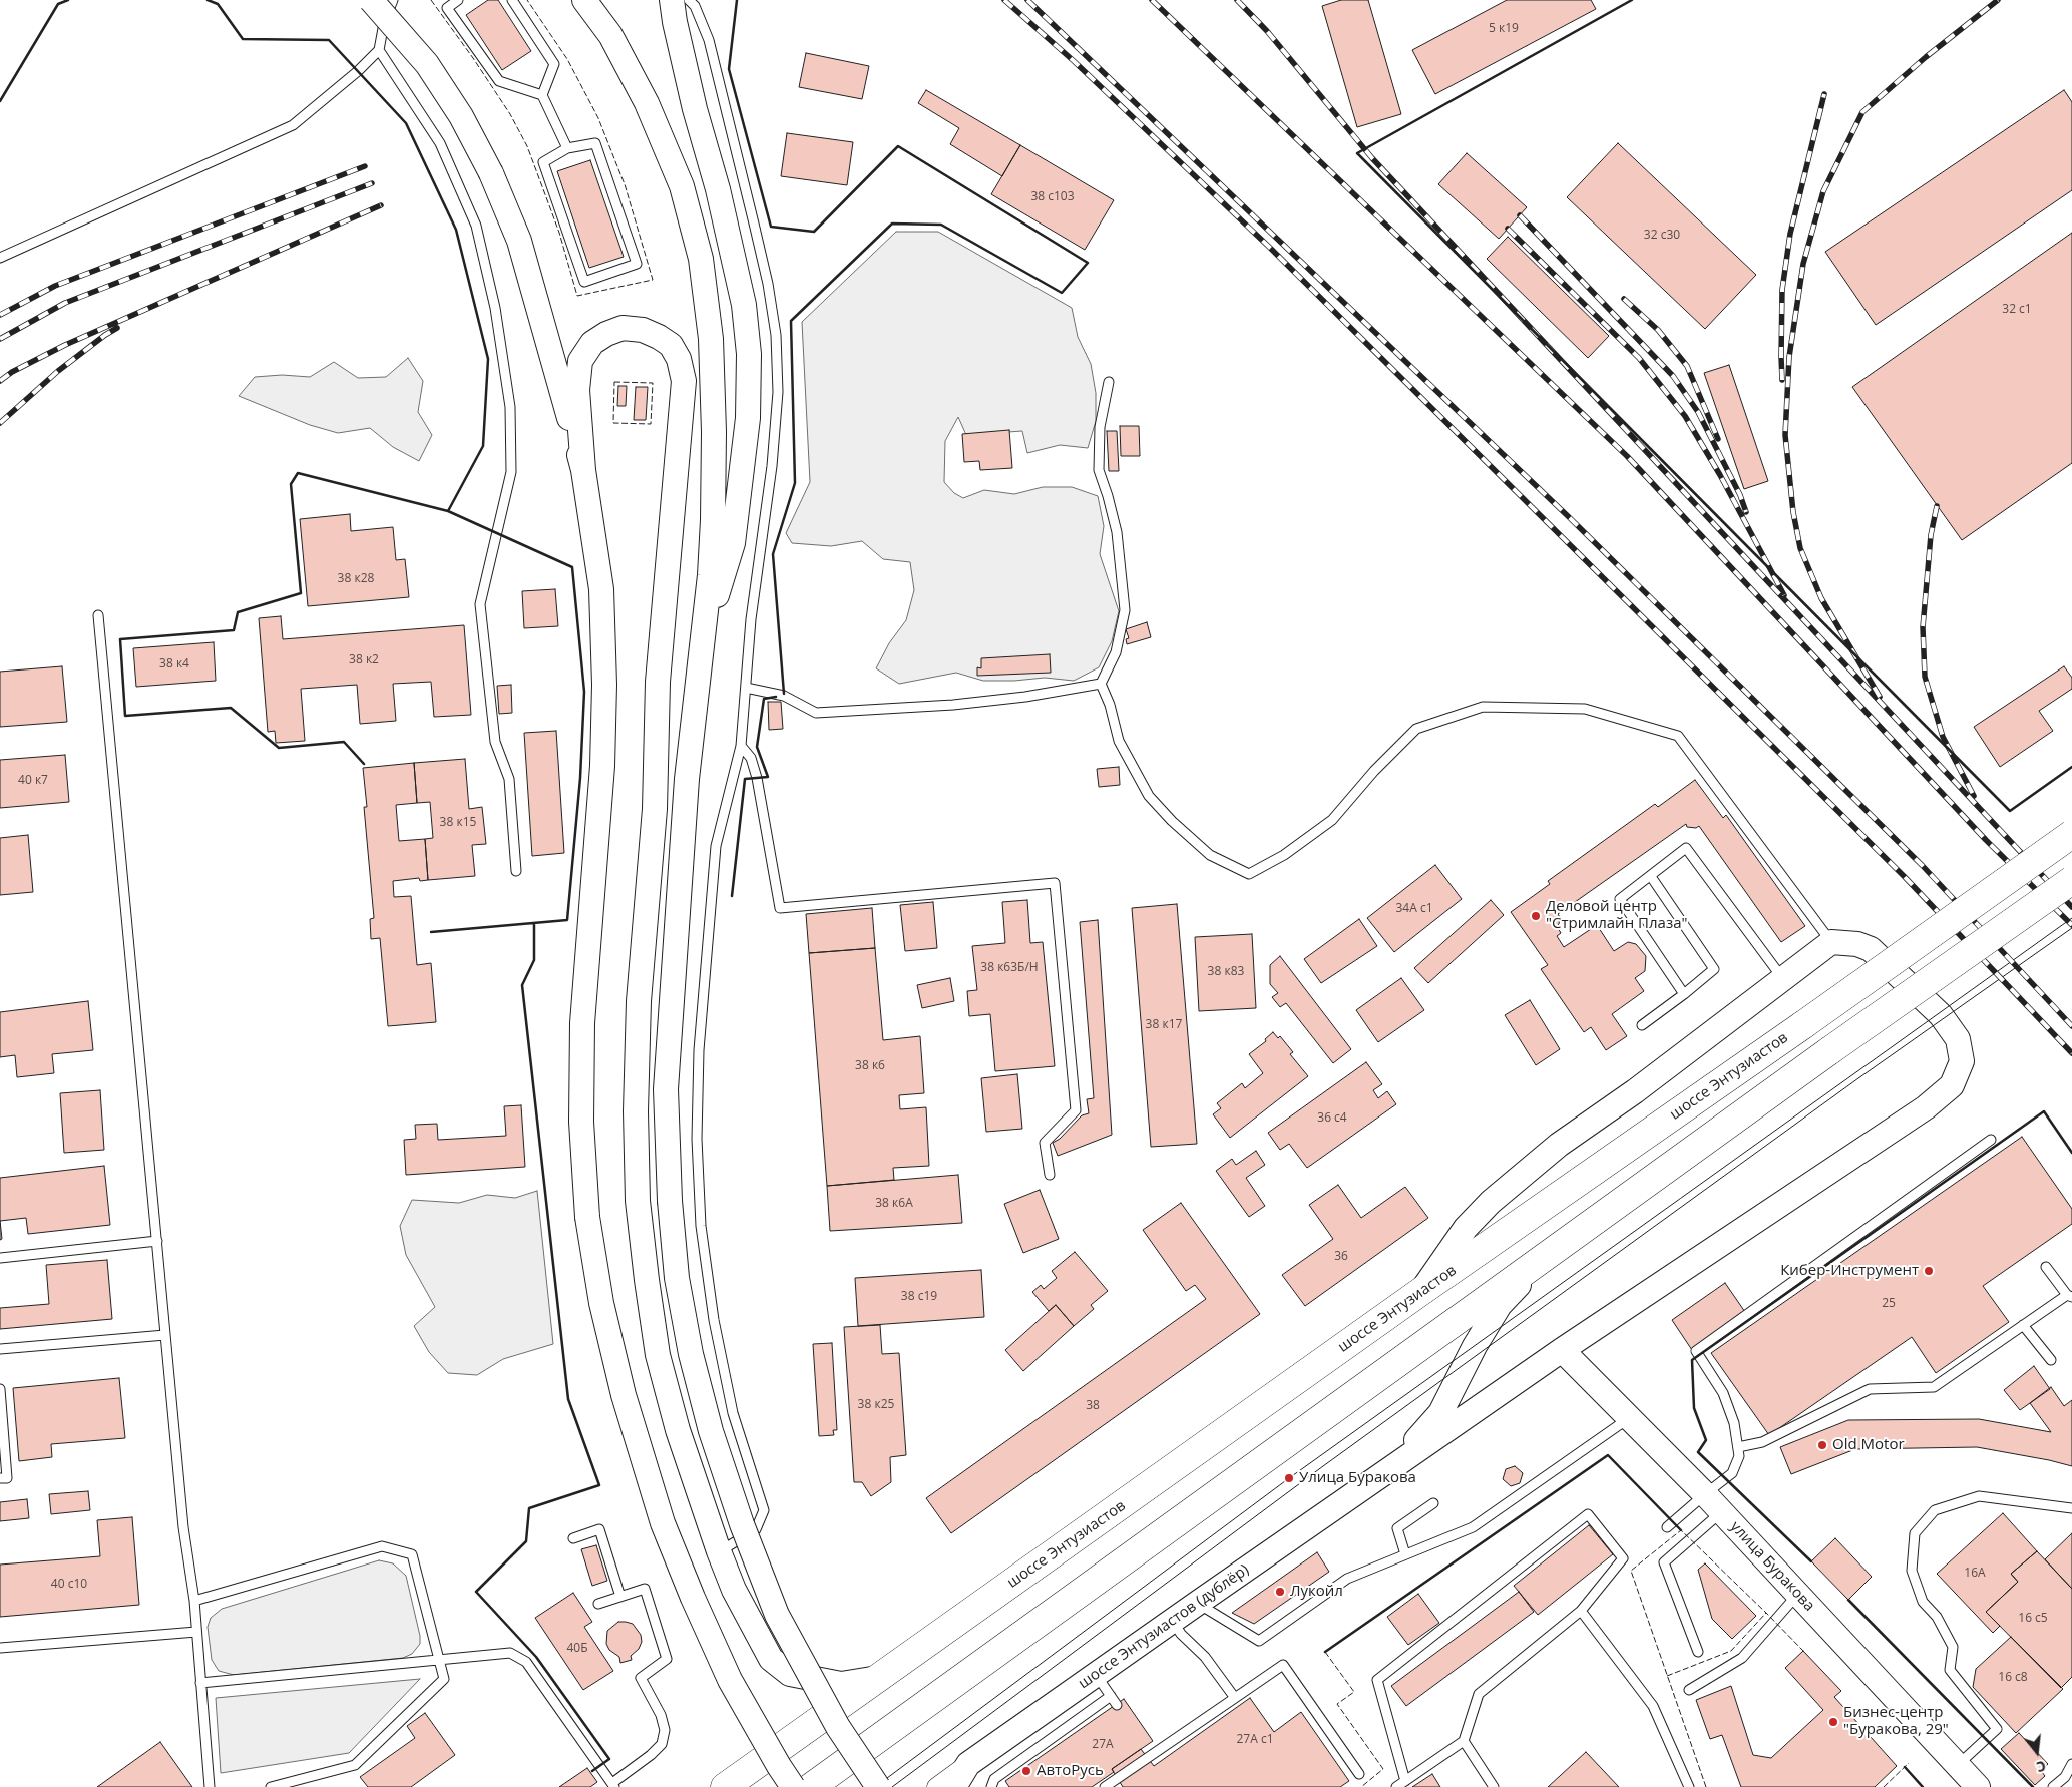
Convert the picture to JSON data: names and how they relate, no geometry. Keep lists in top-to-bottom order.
{
  "streets": {
    "main road": ["шоссе Энтузиастов", "улица Буракова", "шоссе Энтузиастов (дублёр)"]
  },
  "places": [
    "Деловой центр \"Стримлайн Плаза\"",
    "Кибер-Инструмент",
    "Old Motor",
    "Улица Буракова",
    "Лукойл",
    "Бизнес-центр \"Буракова, 29\"",
    "АвтоРусь"
  ],
  "house_numbers": [
    "5 к19",
    "38 с103",
    "32 с30",
    "32 с1",
    "38 к28",
    "38 к2",
    "38 к4",
    "40 к7",
    "38 к15",
    "34А с1",
    "38 к63Б/Н",
    "38 к83",
    "38 к17",
    "38 к6",
    "36 с4",
    "38 к6А",
    "36",
    "38 с19",
    "25",
    "38 к25",
    "38",
    "16А",
    "40 c10",
    "16 с5",
    "40Б",
    "16 с8",
    "27А с1",
    "27А"
  ],
  "north": "bottom"
}
